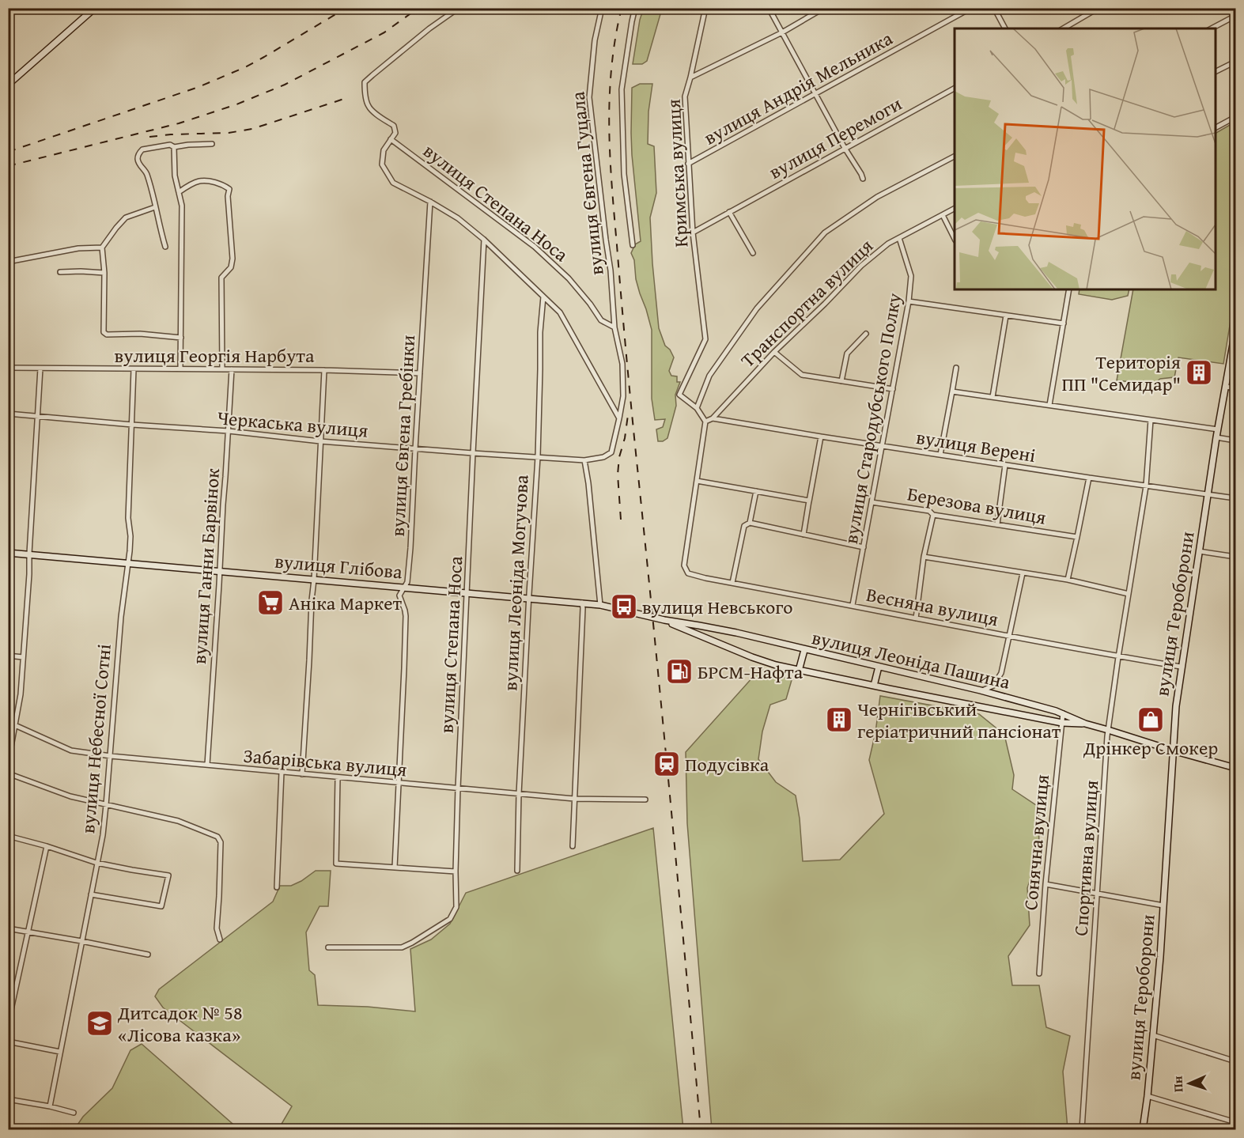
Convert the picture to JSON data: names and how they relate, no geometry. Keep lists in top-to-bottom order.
{
  "streets": {
    "main road": ["вулиця Глібова", "вулиця Тероборони", "вулиця Леоніда Пашина"],
    "street": [
      "вулиця Андрія Мельника",
      "вулиця Перемоги",
      "Кримська вулиця",
      "вулиця Євгена Гуцала",
      "вулиця Степана Носа",
      "Транспортна вулиця",
      "вулиця Георгія Нарбута",
      "вулиця Стародубського Полку",
      "Черкаська вулиця",
      "вулиця Євгена Гребінки",
      "вулиця Верені",
      "Березова вулиця",
      "вулиця Ганни Барвінок",
      "вулиця Леоніда Могучова",
      "Весняна вулиця",
      "вулиця Небесної Сотні",
      "Забарівська вулиця",
      "Сонячна вулиця",
      "Спортивна вулиця"
    ]
  },
  "crossings": [
    ["вулиця Андрія Мельника", "Кримська вулиця"],
    ["вулиця Перемоги", "Кримська вулиця"],
    ["вулиця Євгена Гуцала", "вулиця Степана Носа"],
    ["вулиця Степана Носа", "Черкаська вулиця"],
    ["вулиця Степана Носа", "вулиця Глібова"],
    ["вулиця Степана Носа", "Забарівська вулиця"],
    ["Транспортна вулиця", "вулиця Стародубського Полку"],
    ["Транспортна вулиця", "вулиця Верені"],
    ["вулиця Георгія Нарбута", "вулиця Євгена Гребінки"],
    ["вулиця Георгія Нарбута", "вулиця Ганни Барвінок"],
    ["вулиця Георгія Нарбута", "вулиця Небесної Сотні"],
    ["вулиця Стародубського Полку", "вулиця Верені"],
    ["вулиця Стародубського Полку", "Березова вулиця"],
    ["вулиця Стародубського Полку", "Весняна вулиця"],
    ["Черкаська вулиця", "вулиця Євгена Гребінки"],
    ["Черкаська вулиця", "вулиця Ганни Барвінок"],
    ["Черкаська вулиця", "вулиця Леоніда Могучова"],
    ["Черкаська вулиця", "вулиця Небесної Сотні"],
    ["вулиця Євгена Гребінки", "вулиця Глібова"],
    ["вулиця Євгена Гребінки", "Забарівська вулиця"],
    ["вулиця Верені", "вулиця Тероборони"],
    ["вулиця Верені", "Спортивна вулиця"],
    ["вулиця Ганни Барвінок", "вулиця Глібова"],
    ["вулиця Ганни Барвінок", "Забарівська вулиця"],
    ["вулиця Глібова", "вулиця Леоніда Могучова"],
    ["вулиця Глібова", "вулиця Леоніда Пашина"],
    ["вулиця Глібова", "вулиця Небесної Сотні"],
    ["вулиця Леоніда Могучова", "Забарівська вулиця"],
    ["Весняна вулиця", "вулиця Тероборони"],
    ["Весняна вулиця", "Спортивна вулиця"],
    ["вулиця Леоніда Пашина", "Сонячна вулиця"],
    ["вулиця Небесної Сотні", "Забарівська вулиця"]
  ],
  "places": {
    "building": ["Територія ПП \"Семидар\"", "Чернігівський геріатричний пансіонат"],
    "supermarket": ["Аніка Маркет"],
    "bus stop": ["вулиця Невського"],
    "fuel station": ["БРСМ-Нафта"],
    "shop": ["Дрінкер Смокер"],
    "station": ["Подусівка"],
    "school or university": ["Дитсадок № 58 «Лісова казка»"]
  },
  "north": "left"
}
